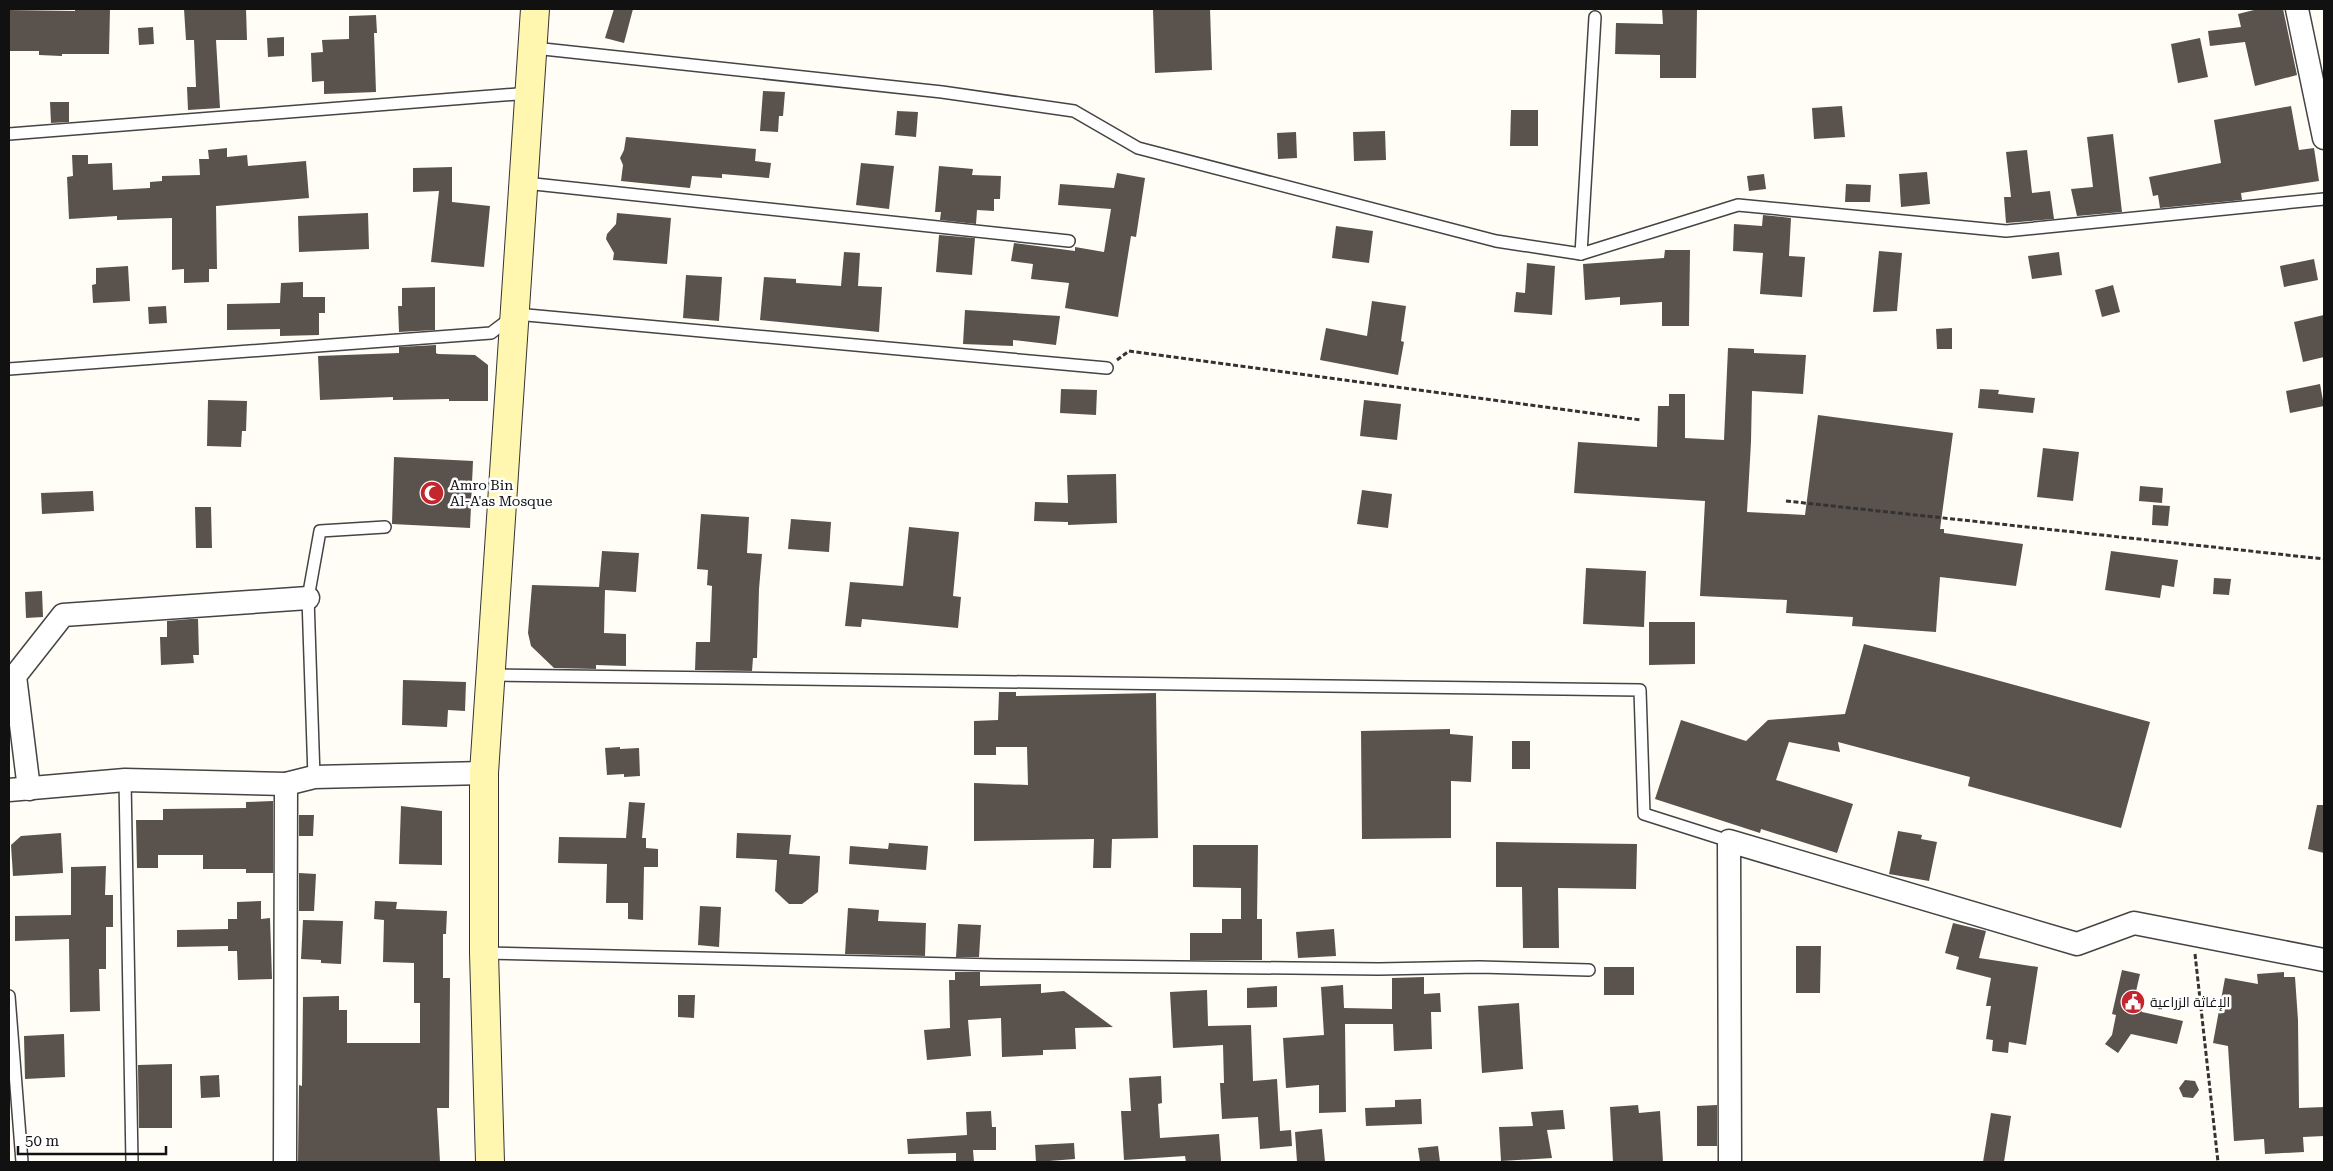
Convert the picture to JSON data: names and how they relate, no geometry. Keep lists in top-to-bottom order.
{
  "places": {
    "mosque": ["Amro Bin Al-A'as Mosque"],
    "public building": ["الإغاثة الزراعية"]
  },
  "scale_bar": "50 m"
}
